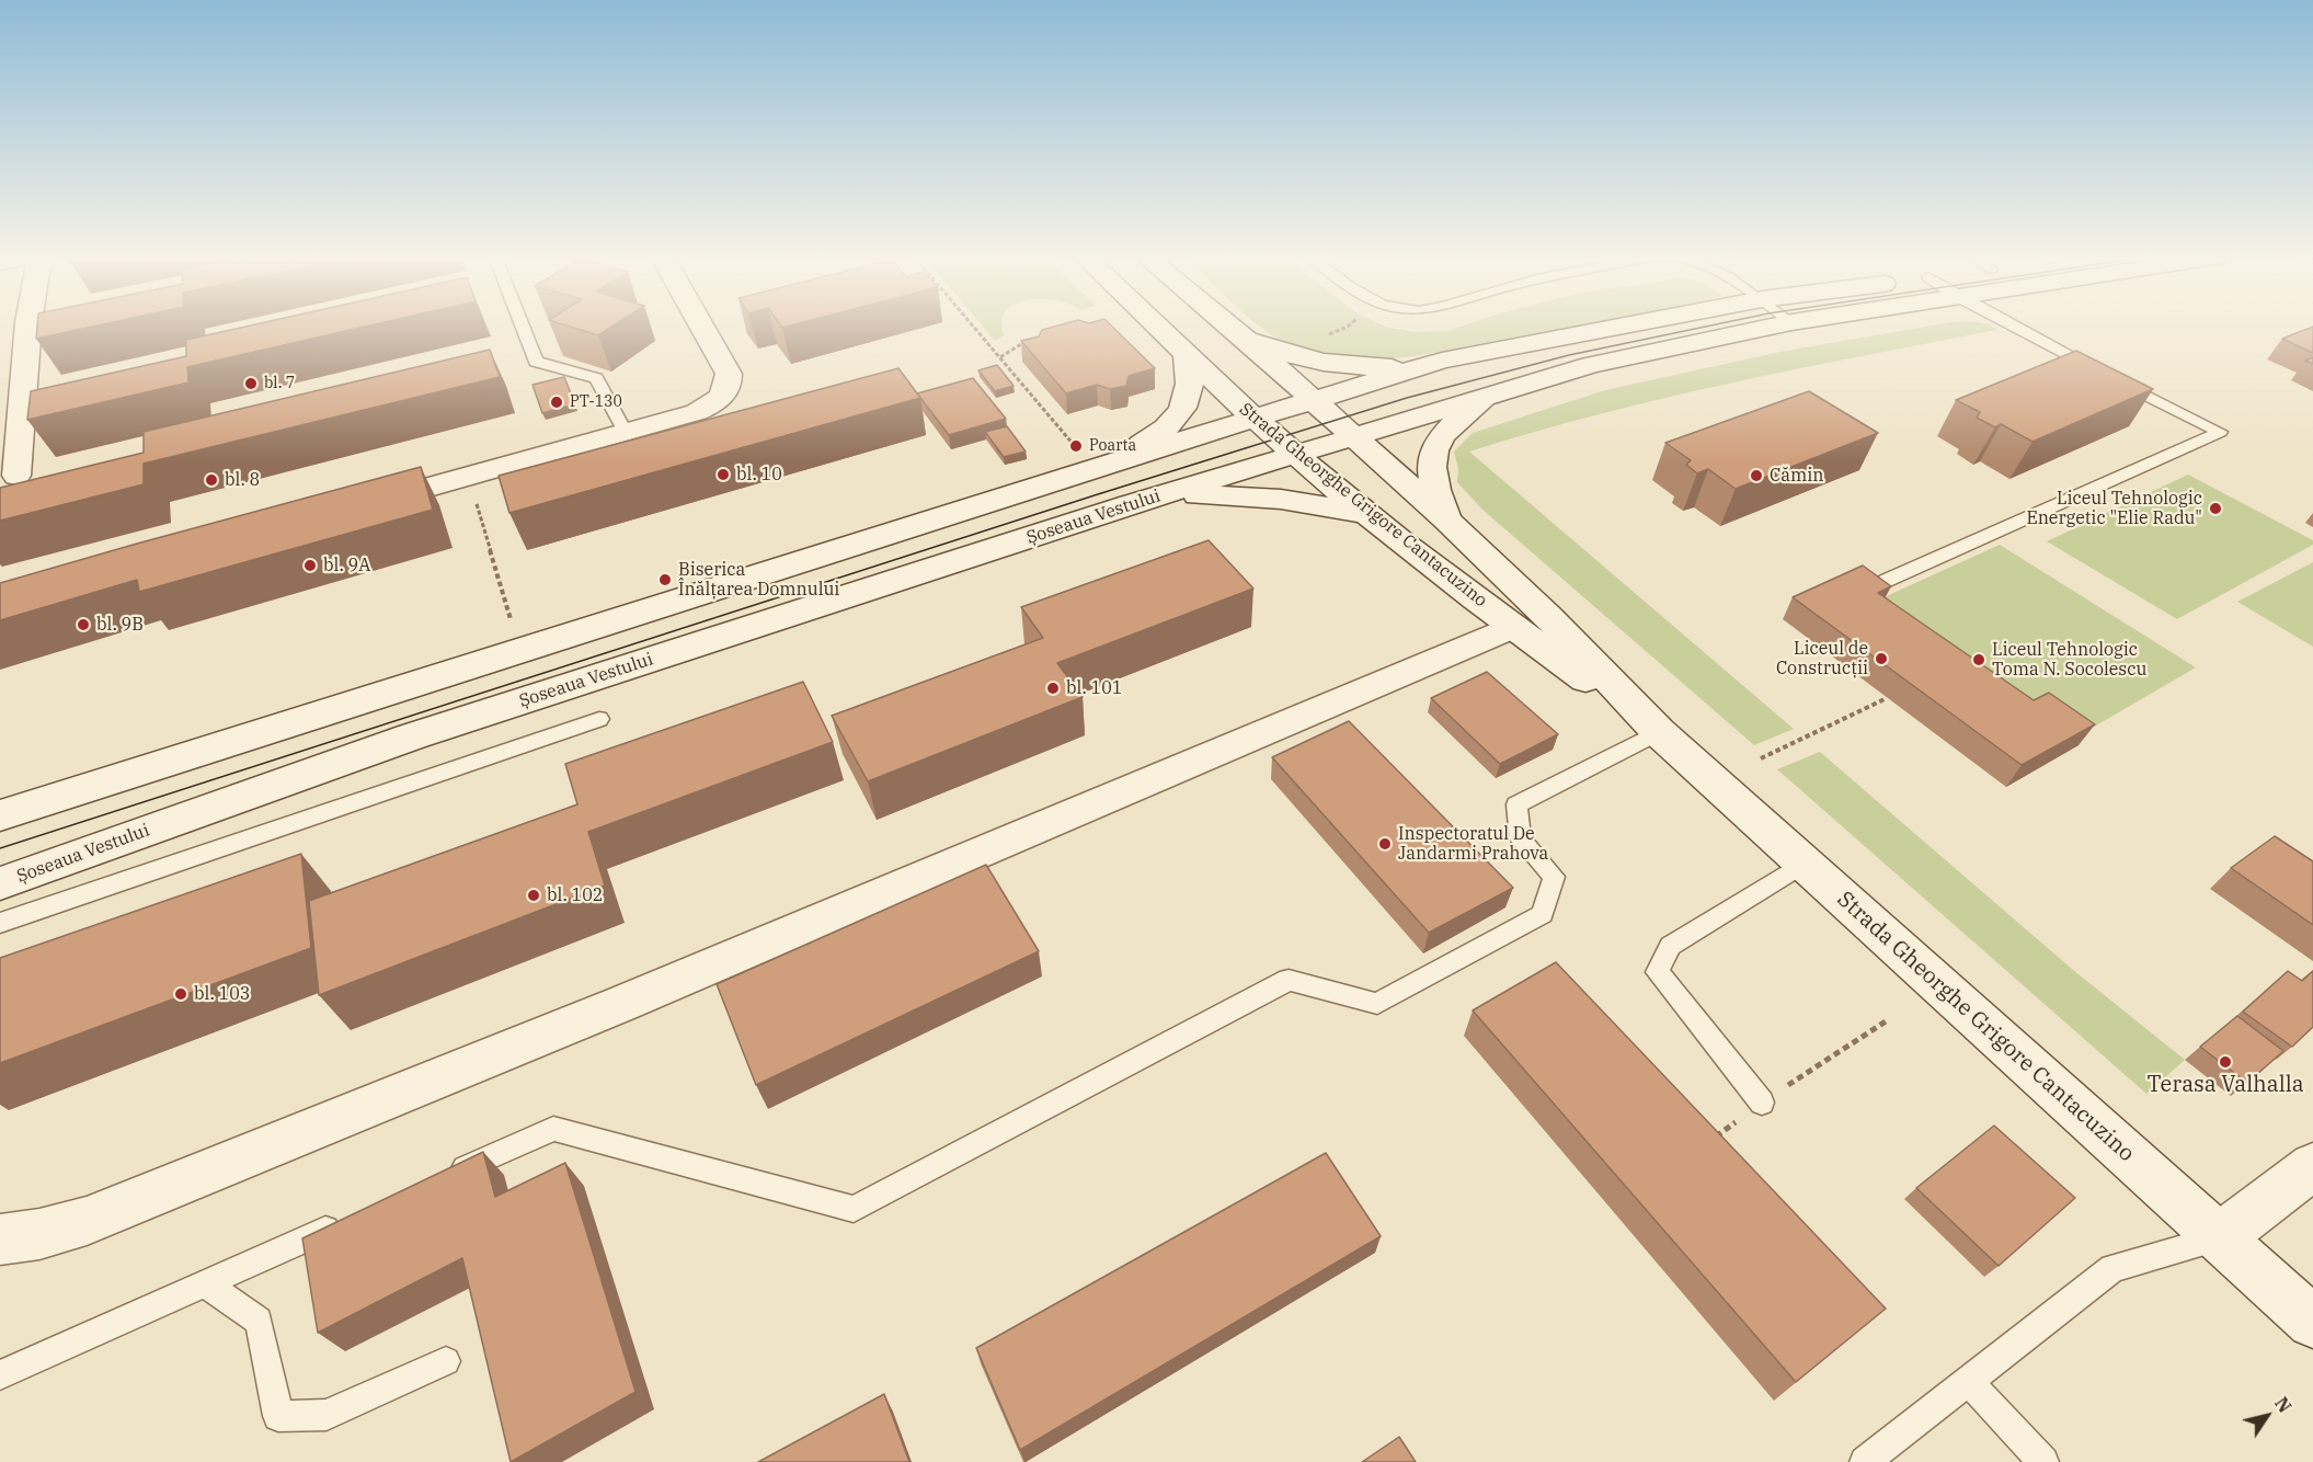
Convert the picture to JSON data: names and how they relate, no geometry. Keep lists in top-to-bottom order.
{
  "streets": {
    "main road": ["Strada Gheorghe Grigore Cantacuzino", "Șoseaua Vestului"]
  },
  "crossings": [
    ["Strada Gheorghe Grigore Cantacuzino", "Șoseaua Vestului"]
  ],
  "places": [
    "bl. 7",
    "PT-130",
    "Poarta",
    "bl. 10",
    "Cămin",
    "bl. 8",
    "Liceul Tehnologic Energetic \"Elie Radu\"",
    "bl. 9A",
    "Biserica Înălțarea Domnului",
    "bl. 9B",
    "Liceul de Construcții",
    "Liceul Tehnologic Toma N. Socolescu",
    "bl. 101",
    "Inspectoratul De Jandarmi Prahova",
    "bl. 102",
    "bl. 103",
    "Terasa Valhalla"
  ],
  "north": "top right"
}
